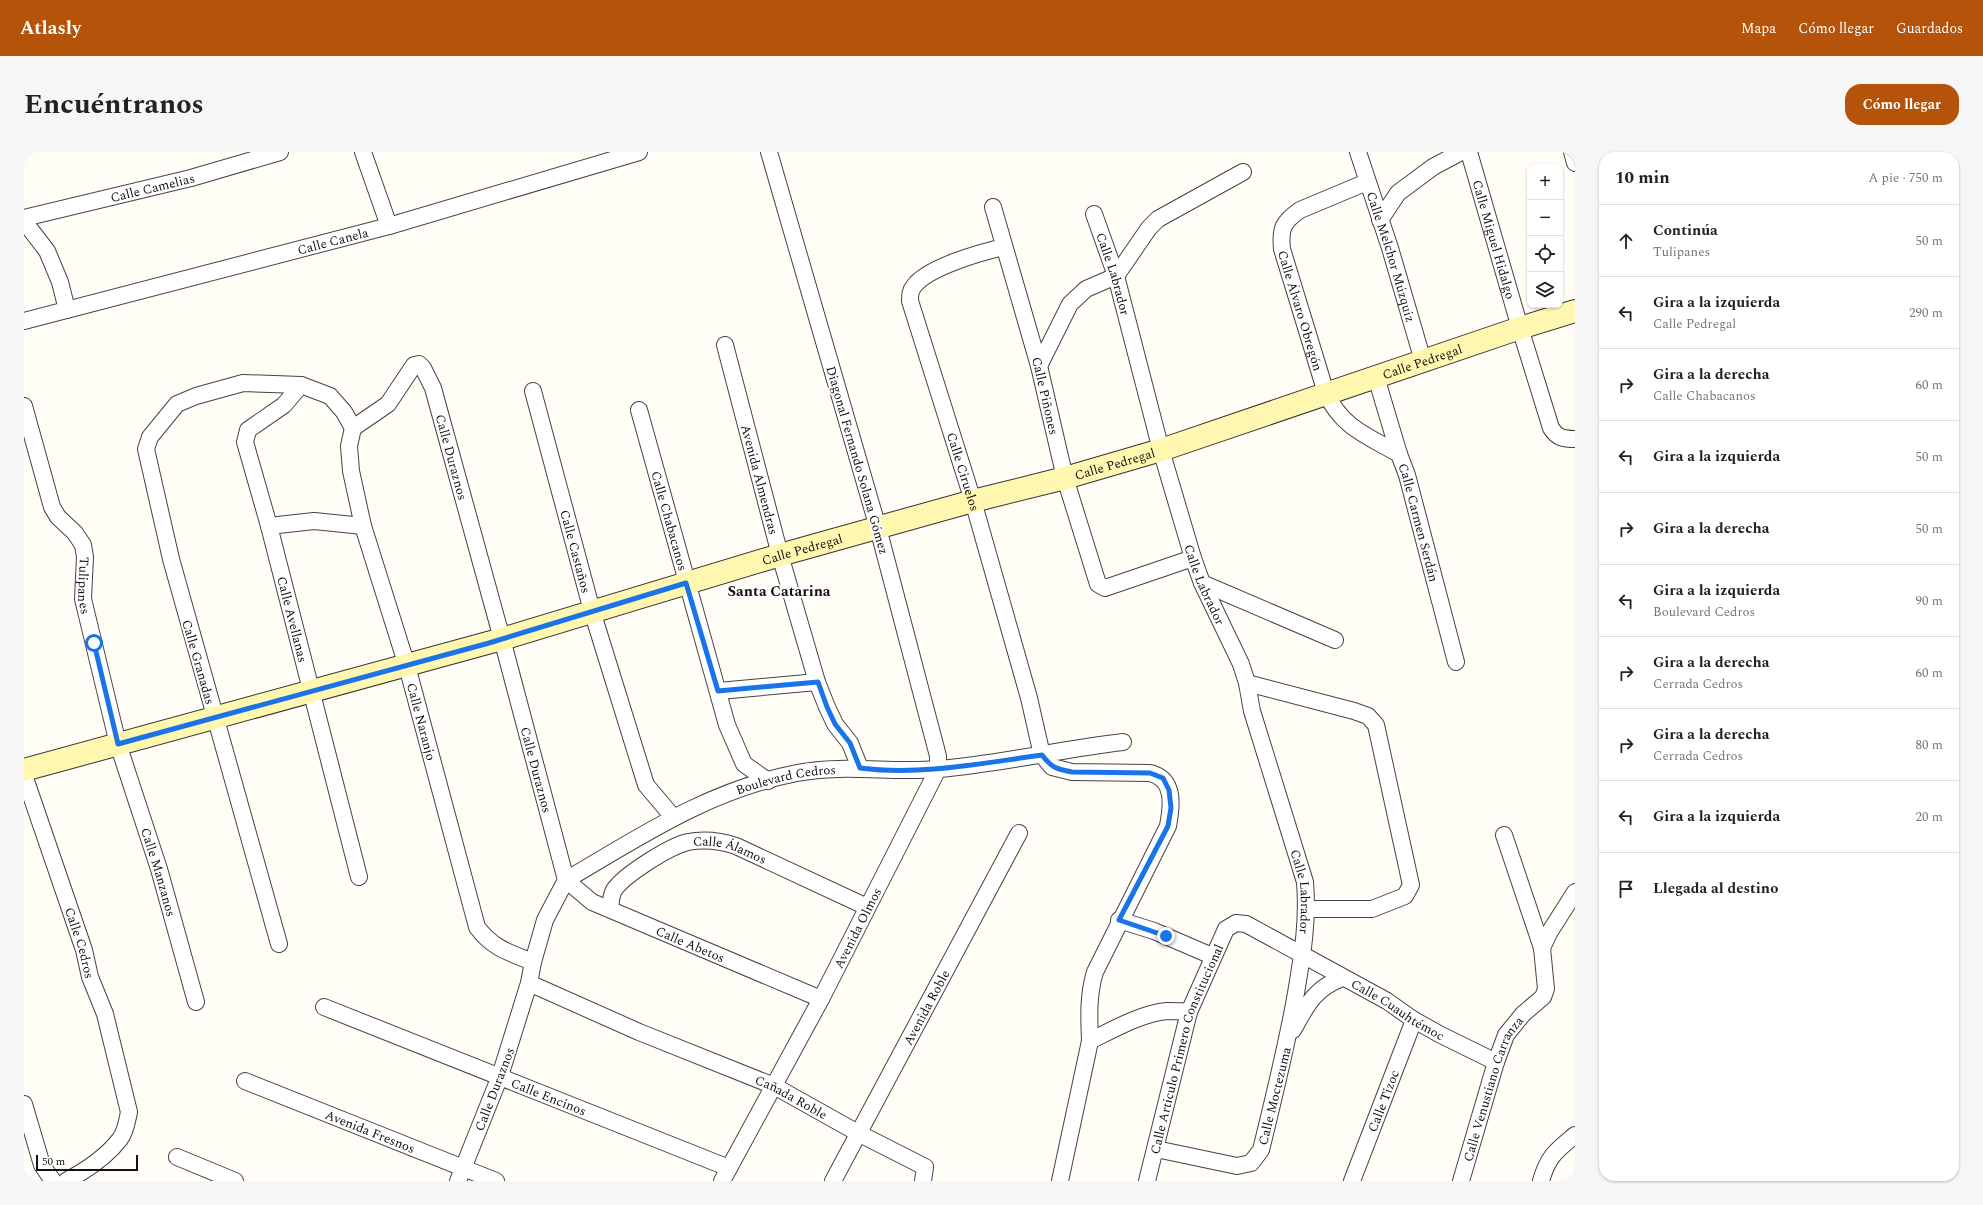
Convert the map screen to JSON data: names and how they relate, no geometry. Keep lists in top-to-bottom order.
{
  "streets": {
    "street": [
      "Calle Camelias",
      "Calle Miguel Hidalgo",
      "Calle Canela",
      "Calle Melchor Múzquiz",
      "Calle Labrador",
      "Calle Álvaro Obregón",
      "Calle Pedregal",
      "Calle Piñones",
      "Calle Duraznos",
      "Diagonal Fernando Solana Gómez",
      "Calle Ciruelos",
      "Avenida Almendras",
      "Calle Chabacanos",
      "Calle Carmen Serdán",
      "Calle Castaños",
      "Tulipanes",
      "Calle Avellanas",
      "Calle Granadas",
      "Calle Naranjo",
      "Boulevard Cedros",
      "Calle Álamos",
      "Calle Manzanos",
      "Avenida Olmos",
      "Calle Cedros",
      "Calle Abetos",
      "Avenida Roble",
      "Calle Cuauhtémoc",
      "Calle Articulo Primero Constitucional",
      "Calle Venustiano Carranza",
      "Calle Encinos",
      "Calle Moctezuma",
      "Cañada Roble",
      "Calle Tizoc",
      "Avenida Fresnos"
    ]
  },
  "crossings": [
    ["Calle Miguel Hidalgo", "Calle Pedregal"],
    ["Calle Melchor Múzquiz", "Calle Álvaro Obregón"],
    ["Calle Melchor Múzquiz", "Calle Pedregal"],
    ["Calle Labrador", "Calle Pedregal"],
    ["Calle Labrador", "Calle Piñones"],
    ["Calle Labrador", "Calle Cuauhtémoc"],
    ["Calle Labrador", "Calle Moctezuma"],
    ["Calle Álvaro Obregón", "Calle Pedregal"],
    ["Calle Álvaro Obregón", "Calle Carmen Serdán"],
    ["Calle Pedregal", "Calle Piñones"],
    ["Calle Pedregal", "Calle Duraznos"],
    ["Calle Pedregal", "Diagonal Fernando Solana Gómez"],
    ["Calle Pedregal", "Calle Ciruelos"],
    ["Calle Pedregal", "Avenida Almendras"],
    ["Calle Pedregal", "Calle Chabacanos"],
    ["Calle Pedregal", "Calle Carmen Serdán"],
    ["Calle Pedregal", "Calle Castaños"],
    ["Calle Pedregal", "Tulipanes"],
    ["Calle Pedregal", "Calle Avellanas"],
    ["Calle Pedregal", "Calle Granadas"],
    ["Calle Pedregal", "Calle Naranjo"],
    ["Calle Pedregal", "Calle Manzanos"],
    ["Calle Piñones", "Calle Ciruelos"],
    ["Calle Duraznos", "Calle Naranjo"],
    ["Calle Duraznos", "Boulevard Cedros"],
    ["Calle Duraznos", "Calle Abetos"],
    ["Calle Duraznos", "Calle Encinos"],
    ["Calle Duraznos", "Cañada Roble"],
    ["Calle Duraznos", "Avenida Fresnos"],
    ["Diagonal Fernando Solana Gómez", "Boulevard Cedros"],
    ["Diagonal Fernando Solana Gómez", "Avenida Olmos"],
    ["Calle Ciruelos", "Boulevard Cedros"],
    ["Avenida Almendras", "Boulevard Cedros"],
    ["Calle Chabacanos", "Boulevard Cedros"],
    ["Calle Castaños", "Boulevard Cedros"],
    ["Tulipanes", "Calle Manzanos"],
    ["Calle Avellanas", "Calle Granadas"],
    ["Boulevard Cedros", "Avenida Olmos"],
    ["Boulevard Cedros", "Calle Abetos"],
    ["Calle Álamos", "Avenida Olmos"],
    ["Calle Álamos", "Calle Abetos"],
    ["Avenida Olmos", "Calle Abetos"],
    ["Avenida Olmos", "Cañada Roble"],
    ["Avenida Roble", "Cañada Roble"],
    ["Calle Cuauhtémoc", "Calle Articulo Primero Constitucional"],
    ["Calle Cuauhtémoc", "Calle Venustiano Carranza"],
    ["Calle Cuauhtémoc", "Calle Moctezuma"],
    ["Calle Cuauhtémoc", "Calle Tizoc"],
    ["Calle Articulo Primero Constitucional", "Calle Moctezuma"]
  ],
  "districts": ["Santa Catarina"],
  "scale_bar": "50 m",
  "page": {
    "header": "Atlasly",
    "nav": ["Mapa", "Cómo llegar", "Guardados"],
    "title": "Encuéntranos",
    "buttons": "Cómo llegar",
    "heading": ["10 min", "A pie · 750 m"],
    "map_buttons": ["+", "−"],
    "list": [
      ["Continúa", "Tulipanes", "50 m"],
      ["Gira a la izquierda", "Calle Pedregal", "290 m"],
      ["Gira a la derecha", "Calle Chabacanos", "60 m"],
      ["Gira a la izquierda", "50 m"],
      ["Gira a la derecha", "50 m"],
      ["Gira a la izquierda", "Boulevard Cedros", "90 m"],
      ["Gira a la derecha", "Cerrada Cedros", "60 m"],
      ["Gira a la derecha", "Cerrada Cedros", "80 m"],
      ["Gira a la izquierda", "20 m"],
      "Llegada al destino"
    ],
    "scale": "50 m"
  }
}
